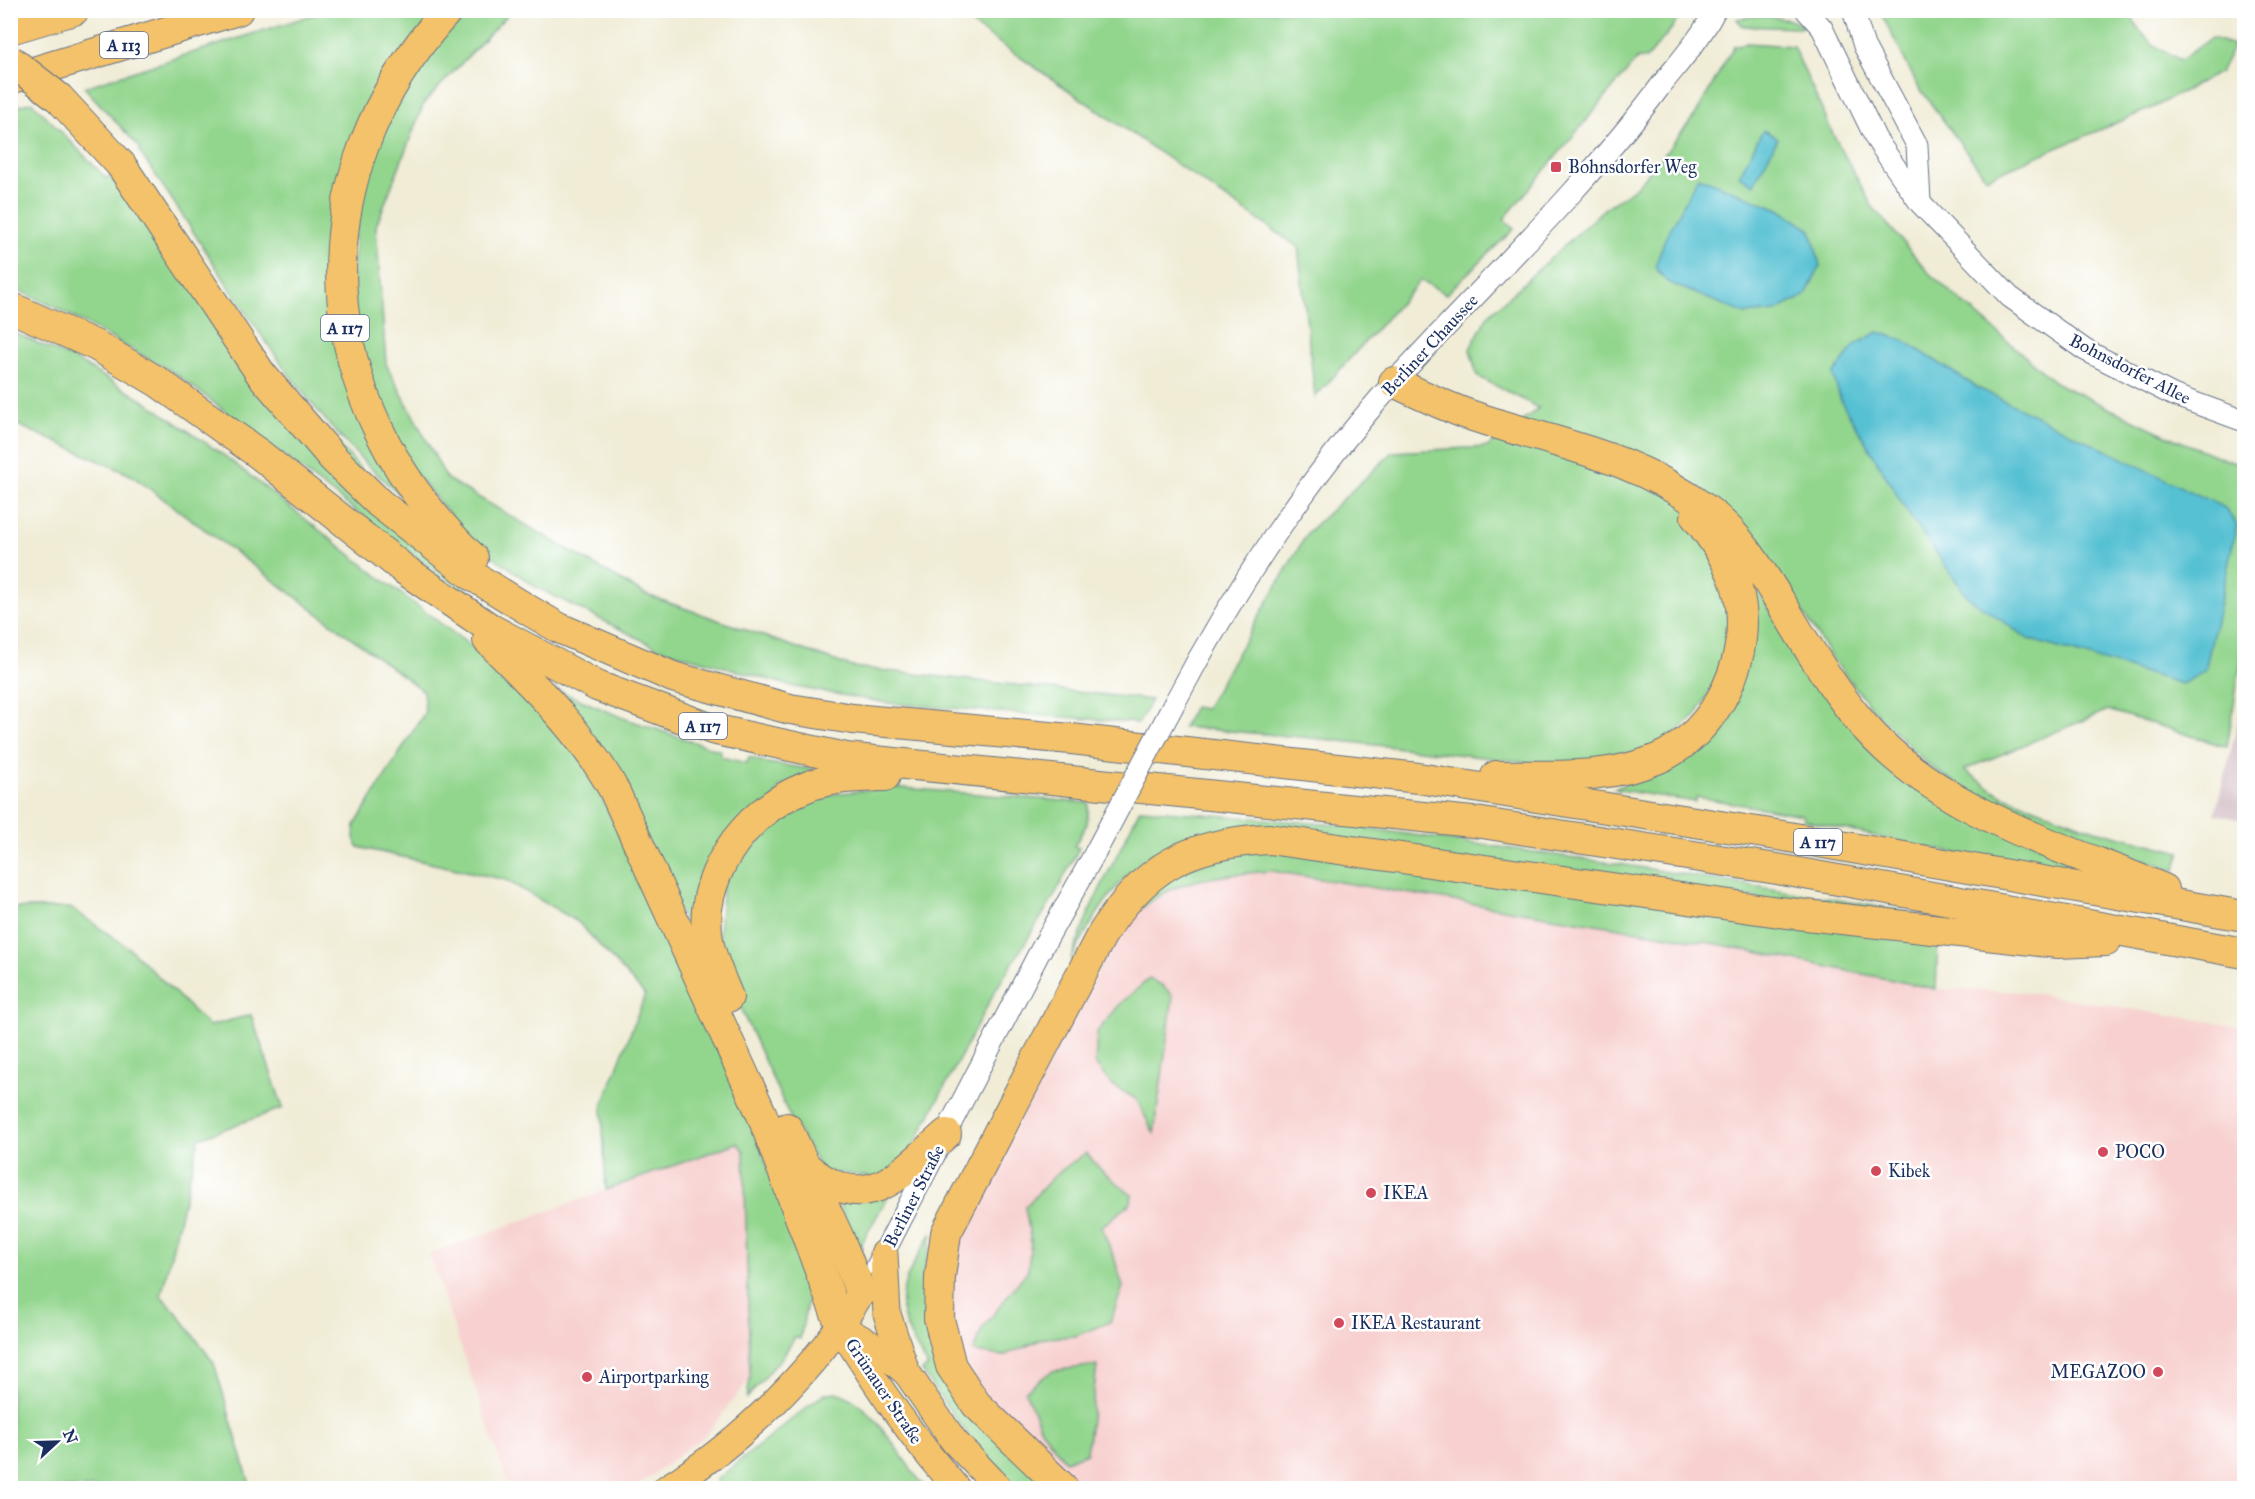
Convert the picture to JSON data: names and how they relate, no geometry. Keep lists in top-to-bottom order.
{
  "streets": {
    "highway": ["A 113", "A 117"],
    "main road": ["Berliner Straße", "Grünauer Straße"],
    "street": ["Berliner Chaussee", "Bohnsdorfer Allee"]
  },
  "crossings": [
    ["Berliner Chaussee", "Berliner Straße"],
    ["Berliner Straße", "Grünauer Straße"]
  ],
  "places": {
    "transit": ["Bohnsdorfer Weg"],
    "other": [
      "POCO",
      "Kibek",
      "IKEA",
      "IKEA Restaurant",
      "MEGAZOO",
      "Airportparking"
    ]
  },
  "north": "right"
}
